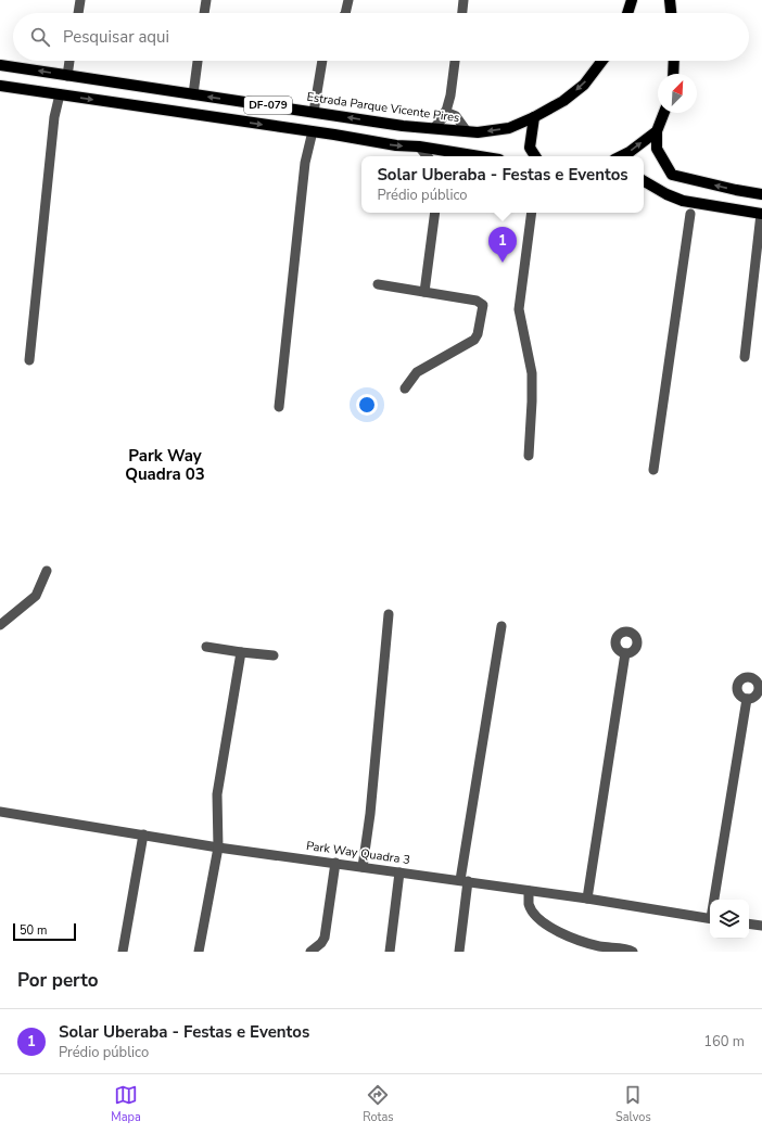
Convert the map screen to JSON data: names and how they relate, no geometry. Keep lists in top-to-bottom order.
{
  "streets": {
    "main road": ["DF-079", "Estrada Parque Vicente Pires"],
    "street": ["Park Way Quadra 3"]
  },
  "districts": ["Park Way Quadra 03"],
  "scale_bar": "50 m",
  "north": "top right",
  "page": {
    "search": "Pesquisar aqui",
    "popup": ["Solar Uberaba - Festas e Eventos", "Prédio público"],
    "pins": "1",
    "scale": "50 m",
    "heading": "Por perto",
    "list": [
      {
        "mark": "1",
        "name": "Solar Uberaba - Festas e Eventos",
        "note": "Prédio público",
        "value": "160 m"
      }
    ],
    "nav": ["Mapa", "Rotas", "Salvos"]
  }
}
